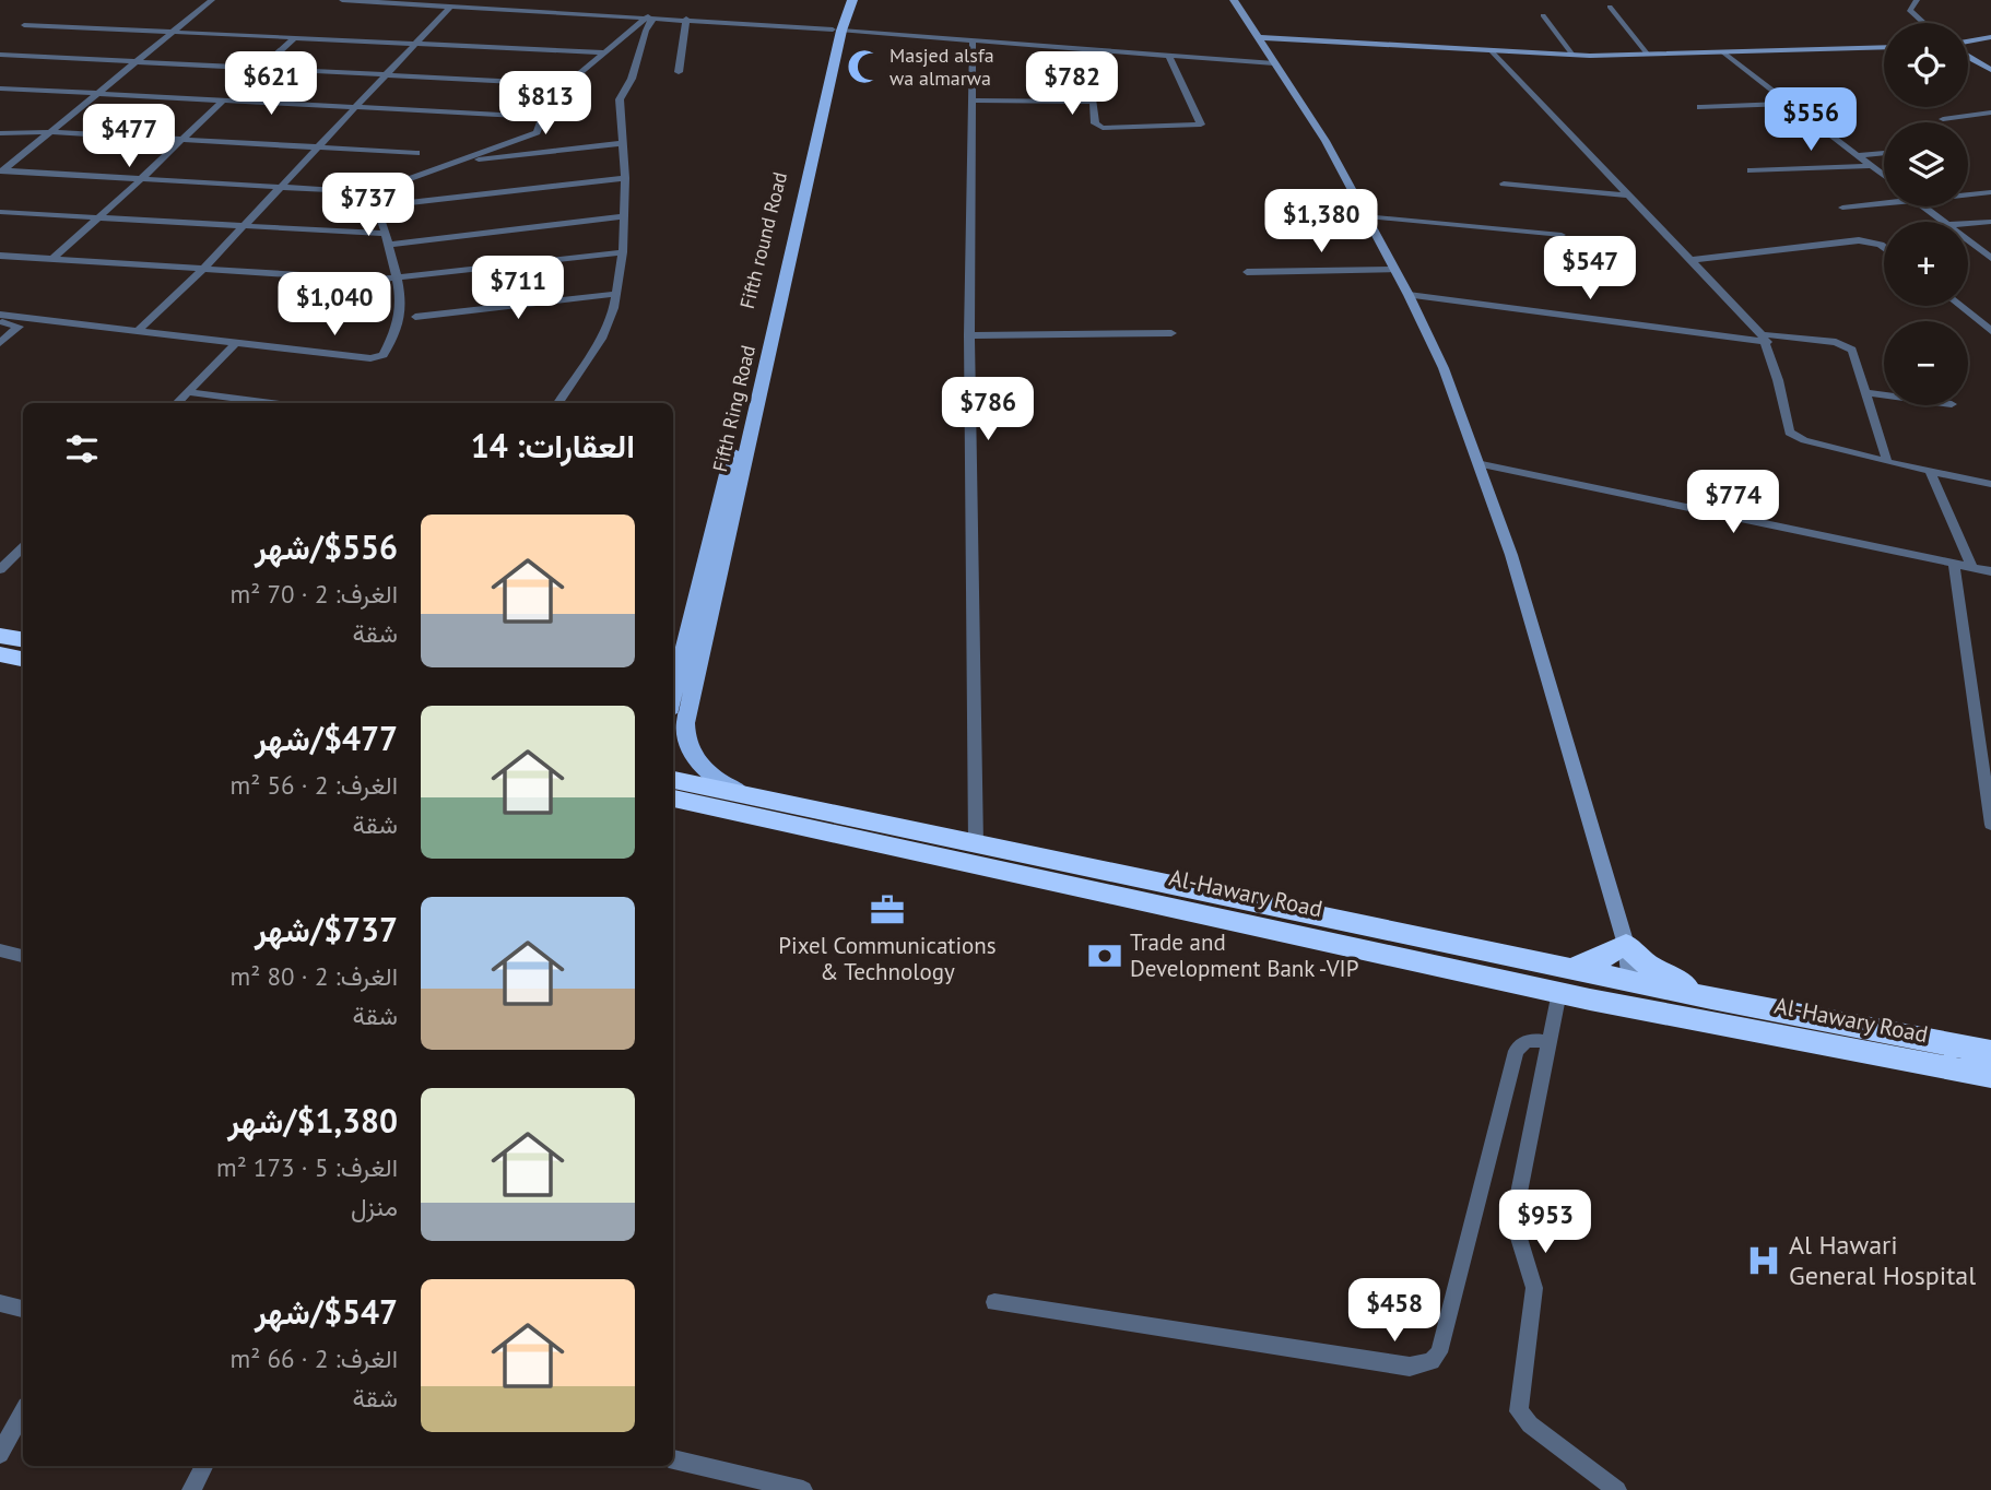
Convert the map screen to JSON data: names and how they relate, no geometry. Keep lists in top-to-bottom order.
{
  "streets": {
    "highway": ["Al-Hawary Road"],
    "main road": ["Fifth Ring Road"]
  },
  "crossings": [
    ["Fifth Ring Road", "Al-Hawary Road"]
  ],
  "places": {
    "mosque": ["Masjed alsfa wa almarwa"],
    "office": ["Pixel Communications & Technology"],
    "bank": ["Trade and Development Bank -VIP"],
    "hospital": ["Al Hawari General Hospital"]
  },
  "page": {
    "map_buttons": ["+", "−"],
    "price": [
      "$621",
      "$782",
      "$813",
      "$556",
      "$477",
      "$737",
      "$1,380",
      "$547",
      "$711",
      "$1,040",
      "$786",
      "$774",
      "$953",
      "$458"
    ],
    "heading": "العقارات: 14",
    "list": [
      {
        "name": "$556/شهر",
        "note": "الغرف: 2 · 70 m² · شقة"
      },
      {
        "name": "$477/شهر",
        "note": "الغرف: 2 · 56 m² · شقة"
      },
      {
        "name": "$737/شهر",
        "note": "الغرف: 2 · 80 m² · شقة"
      },
      {
        "name": "$1,380/شهر",
        "note": "الغرف: 5 · 173 m² · منزل"
      },
      {
        "name": "$547/شهر",
        "note": "الغرف: 2 · 66 m² · شقة"
      }
    ]
  }
}
